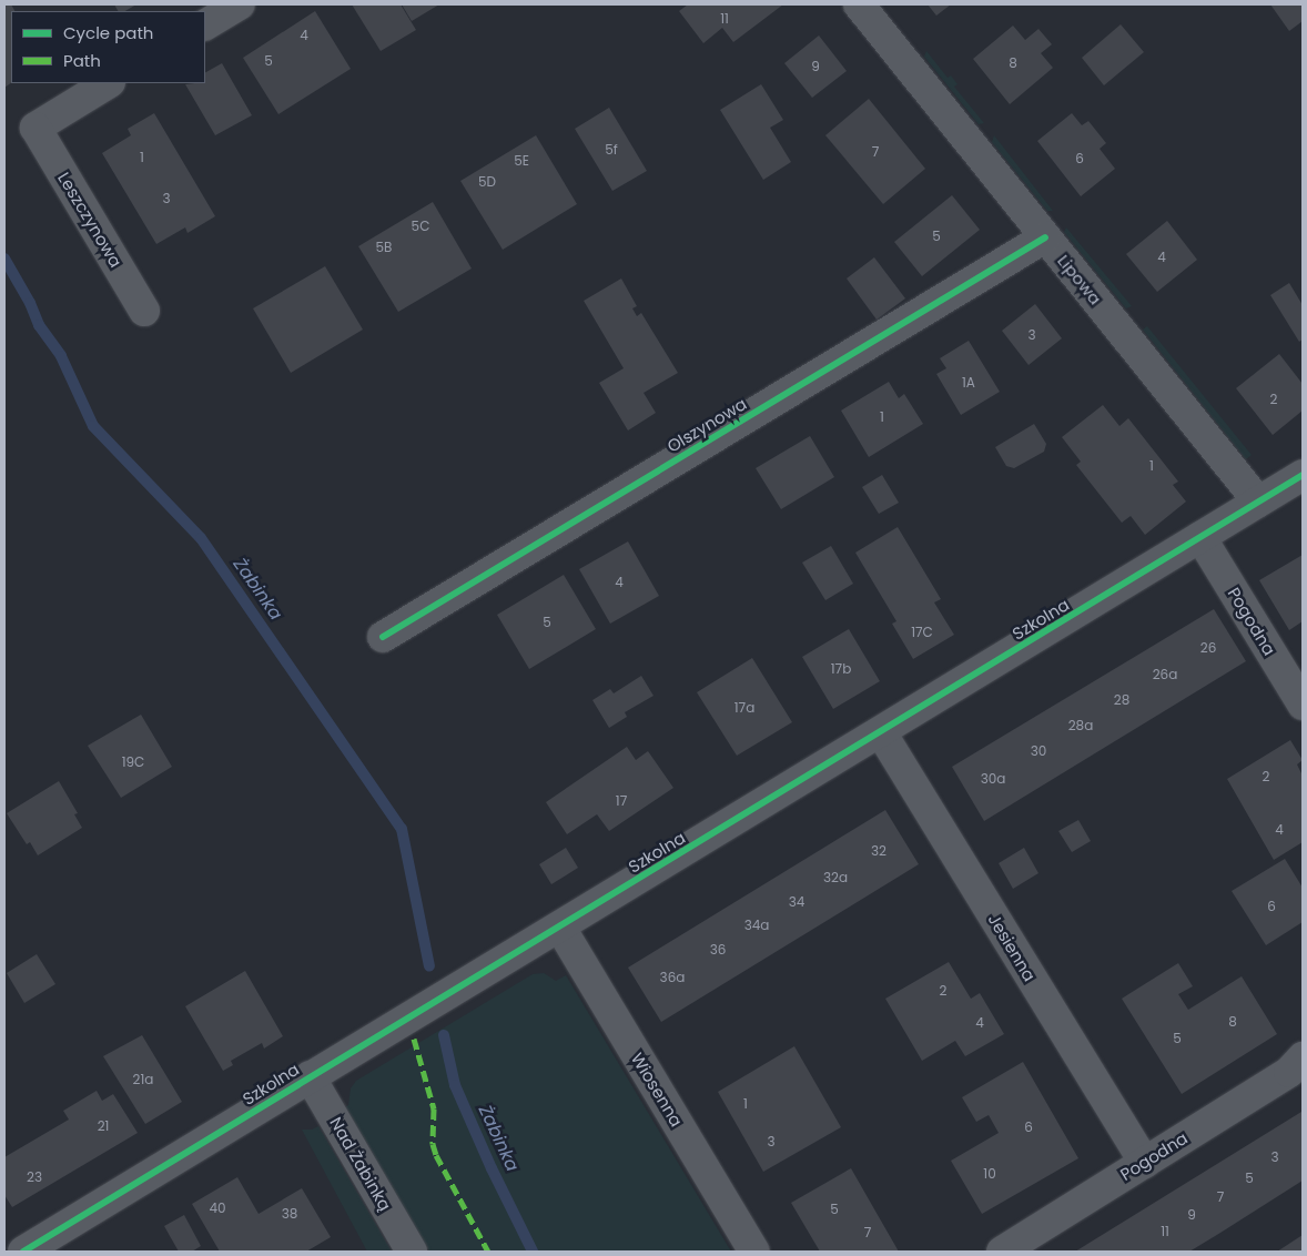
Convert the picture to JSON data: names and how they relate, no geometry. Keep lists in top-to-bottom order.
{
  "streets": {
    "street": [
      "Leszczynowa",
      "Lipowa",
      "Olszynowa",
      "Szkolna",
      "Pogodna",
      "Jesienna",
      "Wiosenna",
      "Nad Żabinką"
    ]
  },
  "crossings": [
    ["Lipowa", "Olszynowa"],
    ["Lipowa", "Szkolna"],
    ["Szkolna", "Pogodna"],
    ["Szkolna", "Jesienna"],
    ["Szkolna", "Wiosenna"],
    ["Szkolna", "Nad Żabinką"],
    ["Pogodna", "Jesienna"]
  ],
  "water": ["Żabinka"],
  "house_numbers": [
    "11",
    "4",
    "5",
    "8",
    "9",
    "5f",
    "7",
    "1",
    "6",
    "5E",
    "5D",
    "3",
    "5C",
    "5",
    "5B",
    "4",
    "3",
    "1A",
    "2",
    "1",
    "1",
    "4",
    "5",
    "17C",
    "26",
    "17b",
    "26a",
    "28",
    "17a",
    "28a",
    "30",
    "19C",
    "2",
    "30a",
    "17",
    "4",
    "32",
    "32a",
    "34",
    "6",
    "34a",
    "36",
    "36a",
    "2",
    "8",
    "4",
    "5",
    "21a",
    "1",
    "21",
    "6",
    "3",
    "3",
    "10",
    "23",
    "5",
    "7",
    "40",
    "5",
    "38",
    "9",
    "11",
    "7"
  ],
  "legend": ["Cycle path", "Path"]
}
